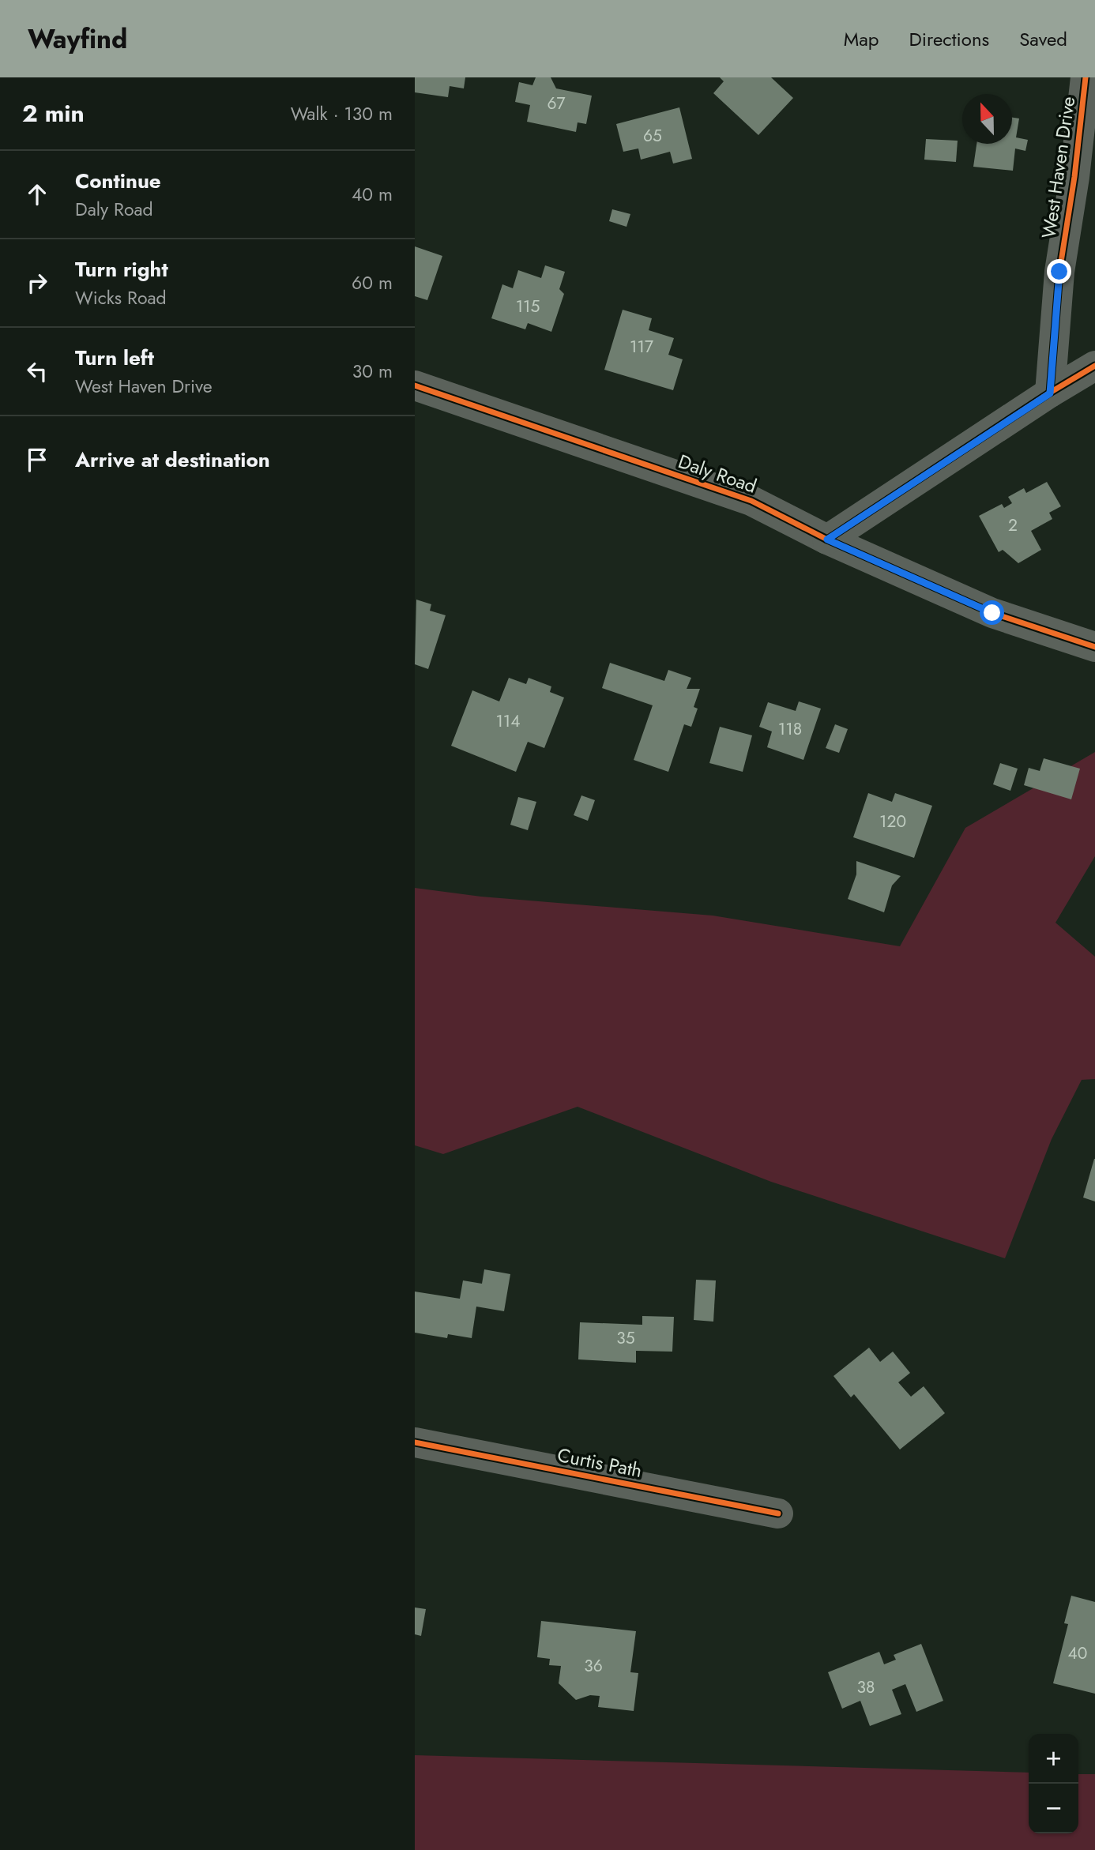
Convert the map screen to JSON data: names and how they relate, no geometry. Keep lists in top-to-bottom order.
{
  "streets": {
    "street": ["West Haven Drive", "Daly Road", "Curtis Path"]
  },
  "house_numbers": [
    "67",
    "65",
    "115",
    "117",
    "2",
    "114",
    "118",
    "120",
    "35",
    "40",
    "36",
    "38"
  ],
  "north": "top",
  "page": {
    "header": "Wayfind",
    "nav": ["Map", "Directions", "Saved"],
    "heading": ["2 min", "Walk · 130 m"],
    "list": [
      ["Continue", "Daly Road", "40 m"],
      ["Turn right", "Wicks Road", "60 m"],
      ["Turn left", "West Haven Drive", "30 m"],
      "Arrive at destination"
    ],
    "map_buttons": ["+", "−"]
  }
}
